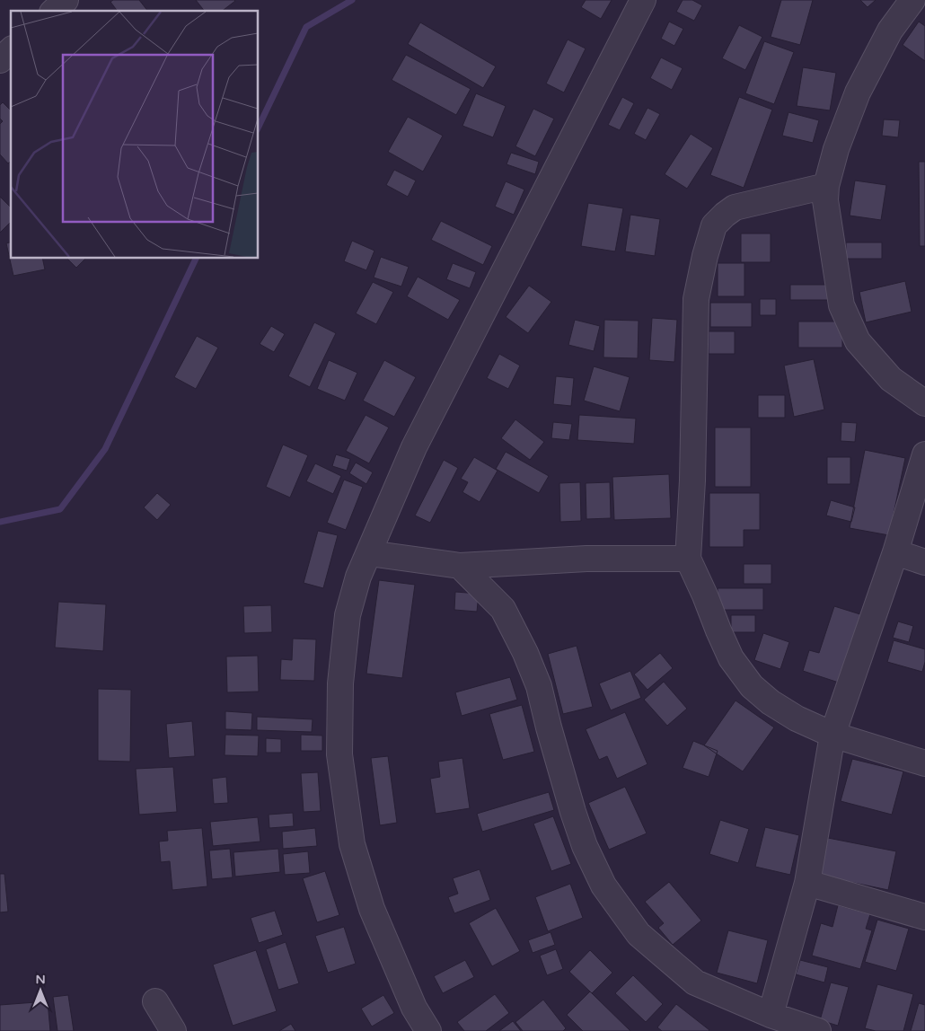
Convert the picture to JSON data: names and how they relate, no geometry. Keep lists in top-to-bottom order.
{
  "north": "top"
}
